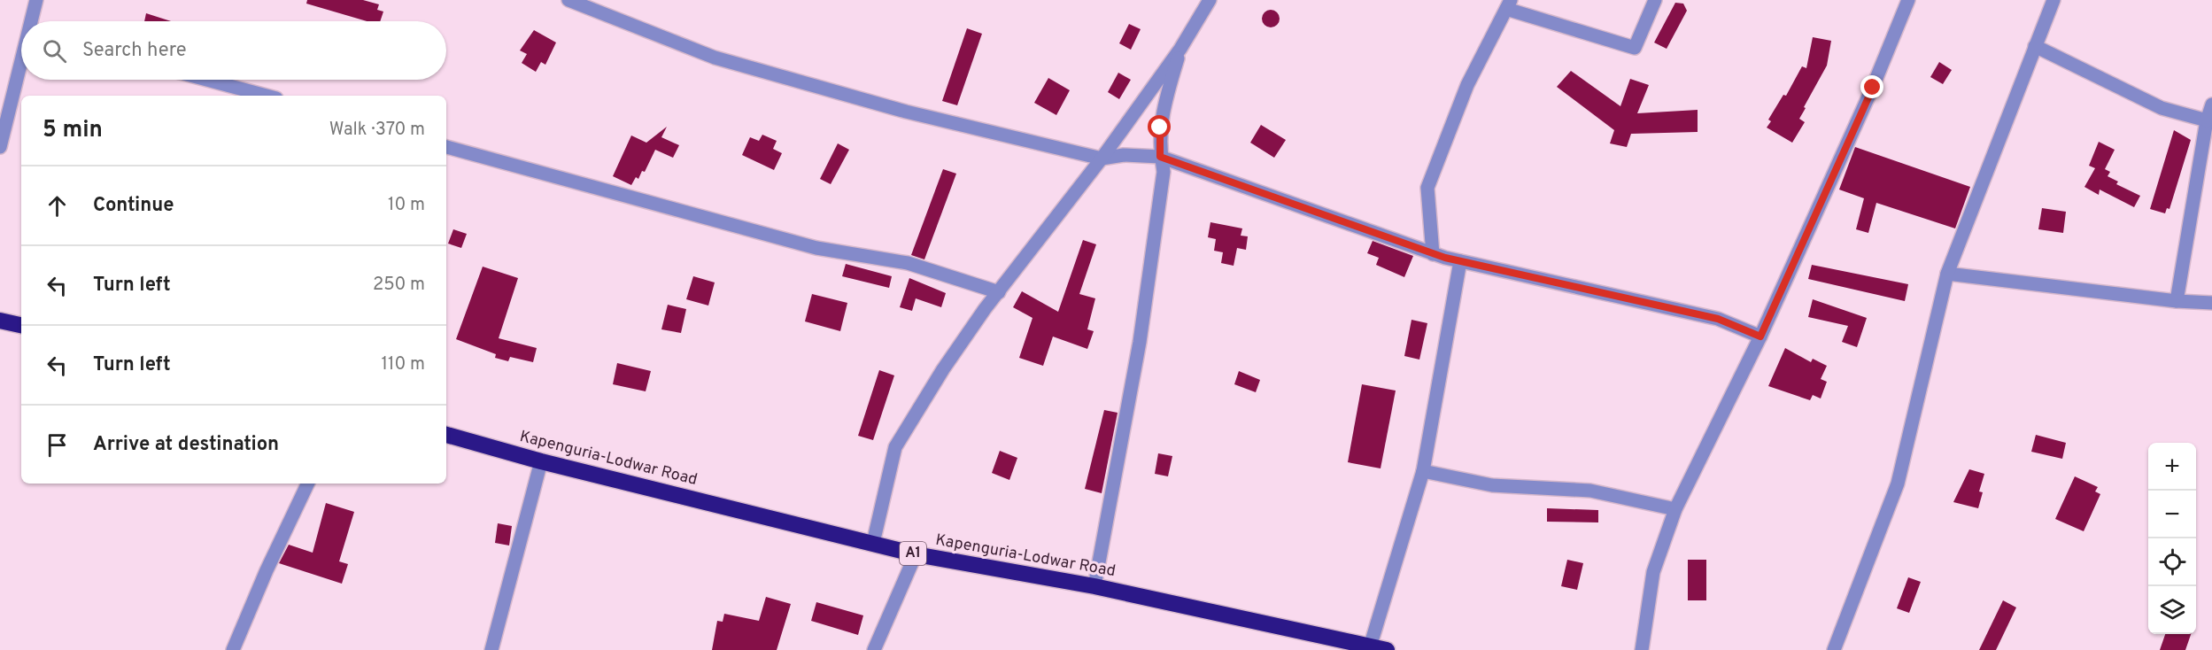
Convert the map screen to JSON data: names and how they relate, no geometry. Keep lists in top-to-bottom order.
{
  "streets": {
    "highway": ["Kapenguria-Lodwar Road", "A1"]
  },
  "page": {
    "search": "Search here",
    "heading": ["5 min", "Walk · 370 m"],
    "list": [
      ["Continue", "10 m"],
      ["Turn left", "250 m"],
      ["Turn left", "110 m"],
      "Arrive at destination"
    ],
    "map_buttons": ["+", "−"]
  }
}
